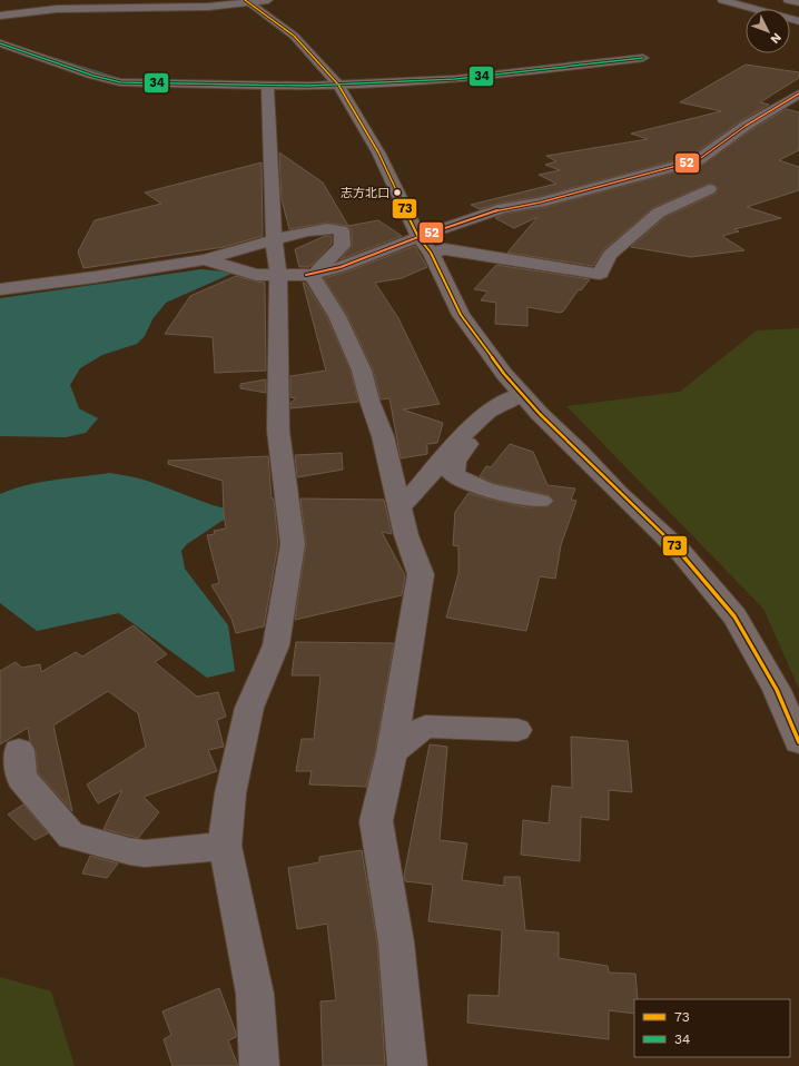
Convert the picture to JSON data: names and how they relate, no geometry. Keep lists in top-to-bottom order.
{
  "places": ["志方北口"],
  "lines": ["transit line 73", "transit line 34", "transit line 52"],
  "legend": ["73", "34"],
  "north": "bottom right"
}
